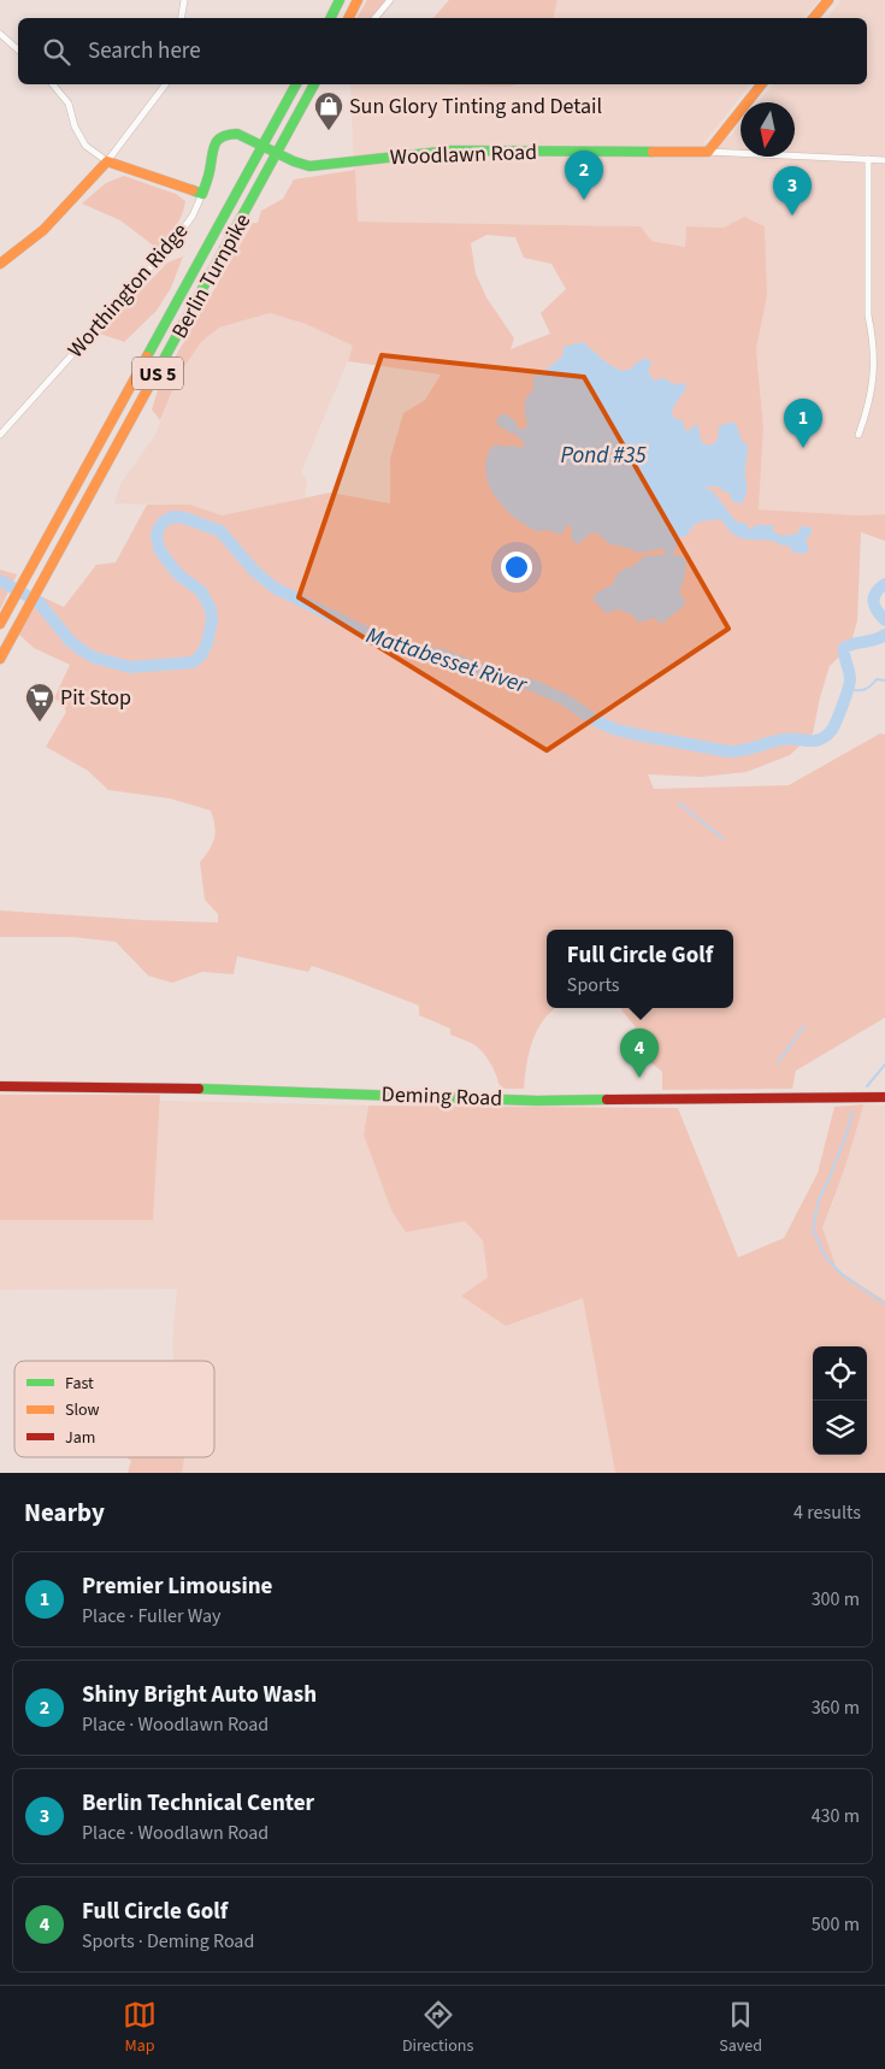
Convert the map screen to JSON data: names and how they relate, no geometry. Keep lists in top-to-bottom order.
{
  "streets": {
    "main road": [
      "Woodlawn Road",
      "Berlin Turnpike",
      "Worthington Ridge",
      "US 5",
      "Deming Road"
    ]
  },
  "crossings": [
    ["Woodlawn Road", "Berlin Turnpike"],
    ["Woodlawn Road", "Worthington Ridge"],
    ["Berlin Turnpike", "Worthington Ridge"]
  ],
  "water": ["Pond #35", "Mattabesset River"],
  "places": {
    "shop": ["Sun Glory Tinting and Detail"],
    "supermarket": ["Pit Stop"]
  },
  "legend": ["Fast", "Slow", "Jam"],
  "north": "bottom",
  "page": {
    "search": "Search here",
    "pins": [
      "2",
      "3",
      "1",
      "4"
    ],
    "popup": ["Full Circle Golf", "Sports"],
    "heading": ["Nearby", "4 results"],
    "list": [
      {
        "mark": "1",
        "name": "Premier Limousine",
        "note": "Place · Fuller Way",
        "value": "300 m"
      },
      {
        "mark": "2",
        "name": "Shiny Bright Auto Wash",
        "note": "Place · Woodlawn Road",
        "value": "360 m"
      },
      {
        "mark": "3",
        "name": "Berlin Technical Center",
        "note": "Place · Woodlawn Road",
        "value": "430 m"
      },
      {
        "mark": "4",
        "name": "Full Circle Golf",
        "note": "Sports · Deming Road",
        "value": "500 m"
      }
    ],
    "nav": ["Map", "Directions", "Saved"]
  }
}
